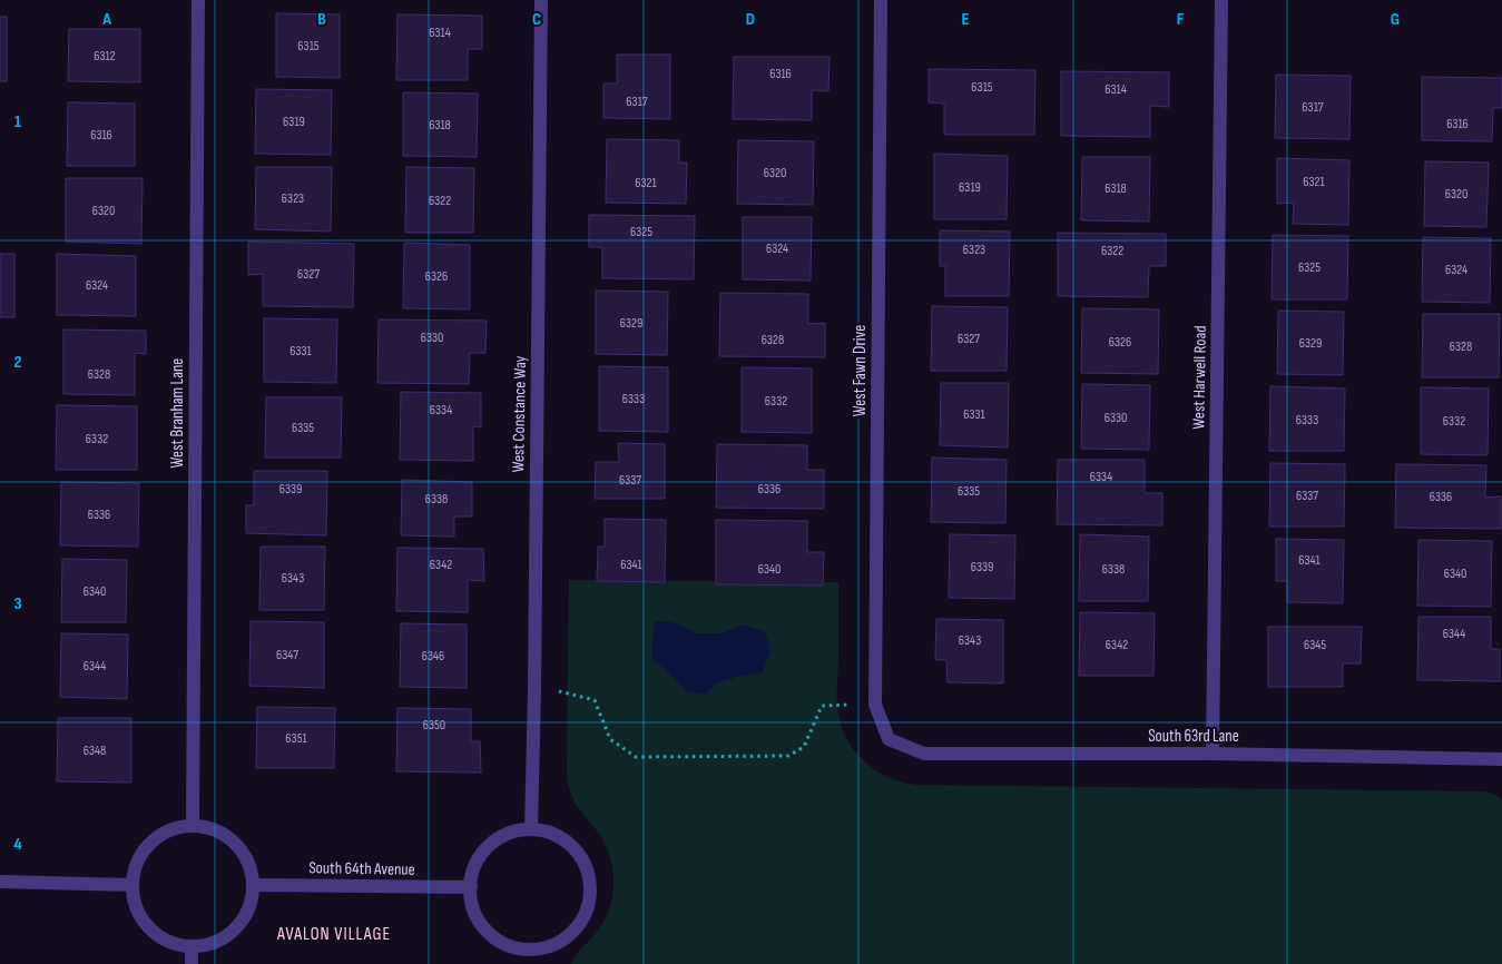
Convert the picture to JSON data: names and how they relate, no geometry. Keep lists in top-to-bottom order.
{
  "streets": {
    "street": [
      "West Fawn Drive",
      "West Harwell Road",
      "West Branham Lane",
      "West Constance Way",
      "South 63rd Lane",
      "South 64th Avenue"
    ]
  },
  "crossings": [
    ["West Fawn Drive", "South 63rd Lane"],
    ["West Harwell Road", "South 63rd Lane"],
    ["West Branham Lane", "South 64th Avenue"],
    ["West Constance Way", "South 64th Avenue"]
  ],
  "districts": ["AVALON VILLAGE"],
  "house_numbers": [
    "6314",
    "6315",
    "6312",
    "6316",
    "6315",
    "6314",
    "6317",
    "6317",
    "6319",
    "6316",
    "6318",
    "6316",
    "6320",
    "6321",
    "6321",
    "6319",
    "6318",
    "6320",
    "6323",
    "6322",
    "6320",
    "6325",
    "6324",
    "6323",
    "6322",
    "6325",
    "6324",
    "6327",
    "6326",
    "6324",
    "6329",
    "6330",
    "6327",
    "6328",
    "6326",
    "6329",
    "6328",
    "6331",
    "6328",
    "6333",
    "6332",
    "6334",
    "6331",
    "6330",
    "6333",
    "6332",
    "6335",
    "6332",
    "6334",
    "6337",
    "6339",
    "6336",
    "6335",
    "6337",
    "6336",
    "6338",
    "6336",
    "6341",
    "6342",
    "6341",
    "6339",
    "6340",
    "6338",
    "6340",
    "6343",
    "6340",
    "6344",
    "6343",
    "6342",
    "6345",
    "6347",
    "6346",
    "6344",
    "6350",
    "6351",
    "6348"
  ],
  "grid": {
    "columns": [
      "A",
      "B",
      "C",
      "D",
      "E",
      "F",
      "G"
    ],
    "rows": [
      "1",
      "2",
      "3",
      "4"
    ]
  }
}
